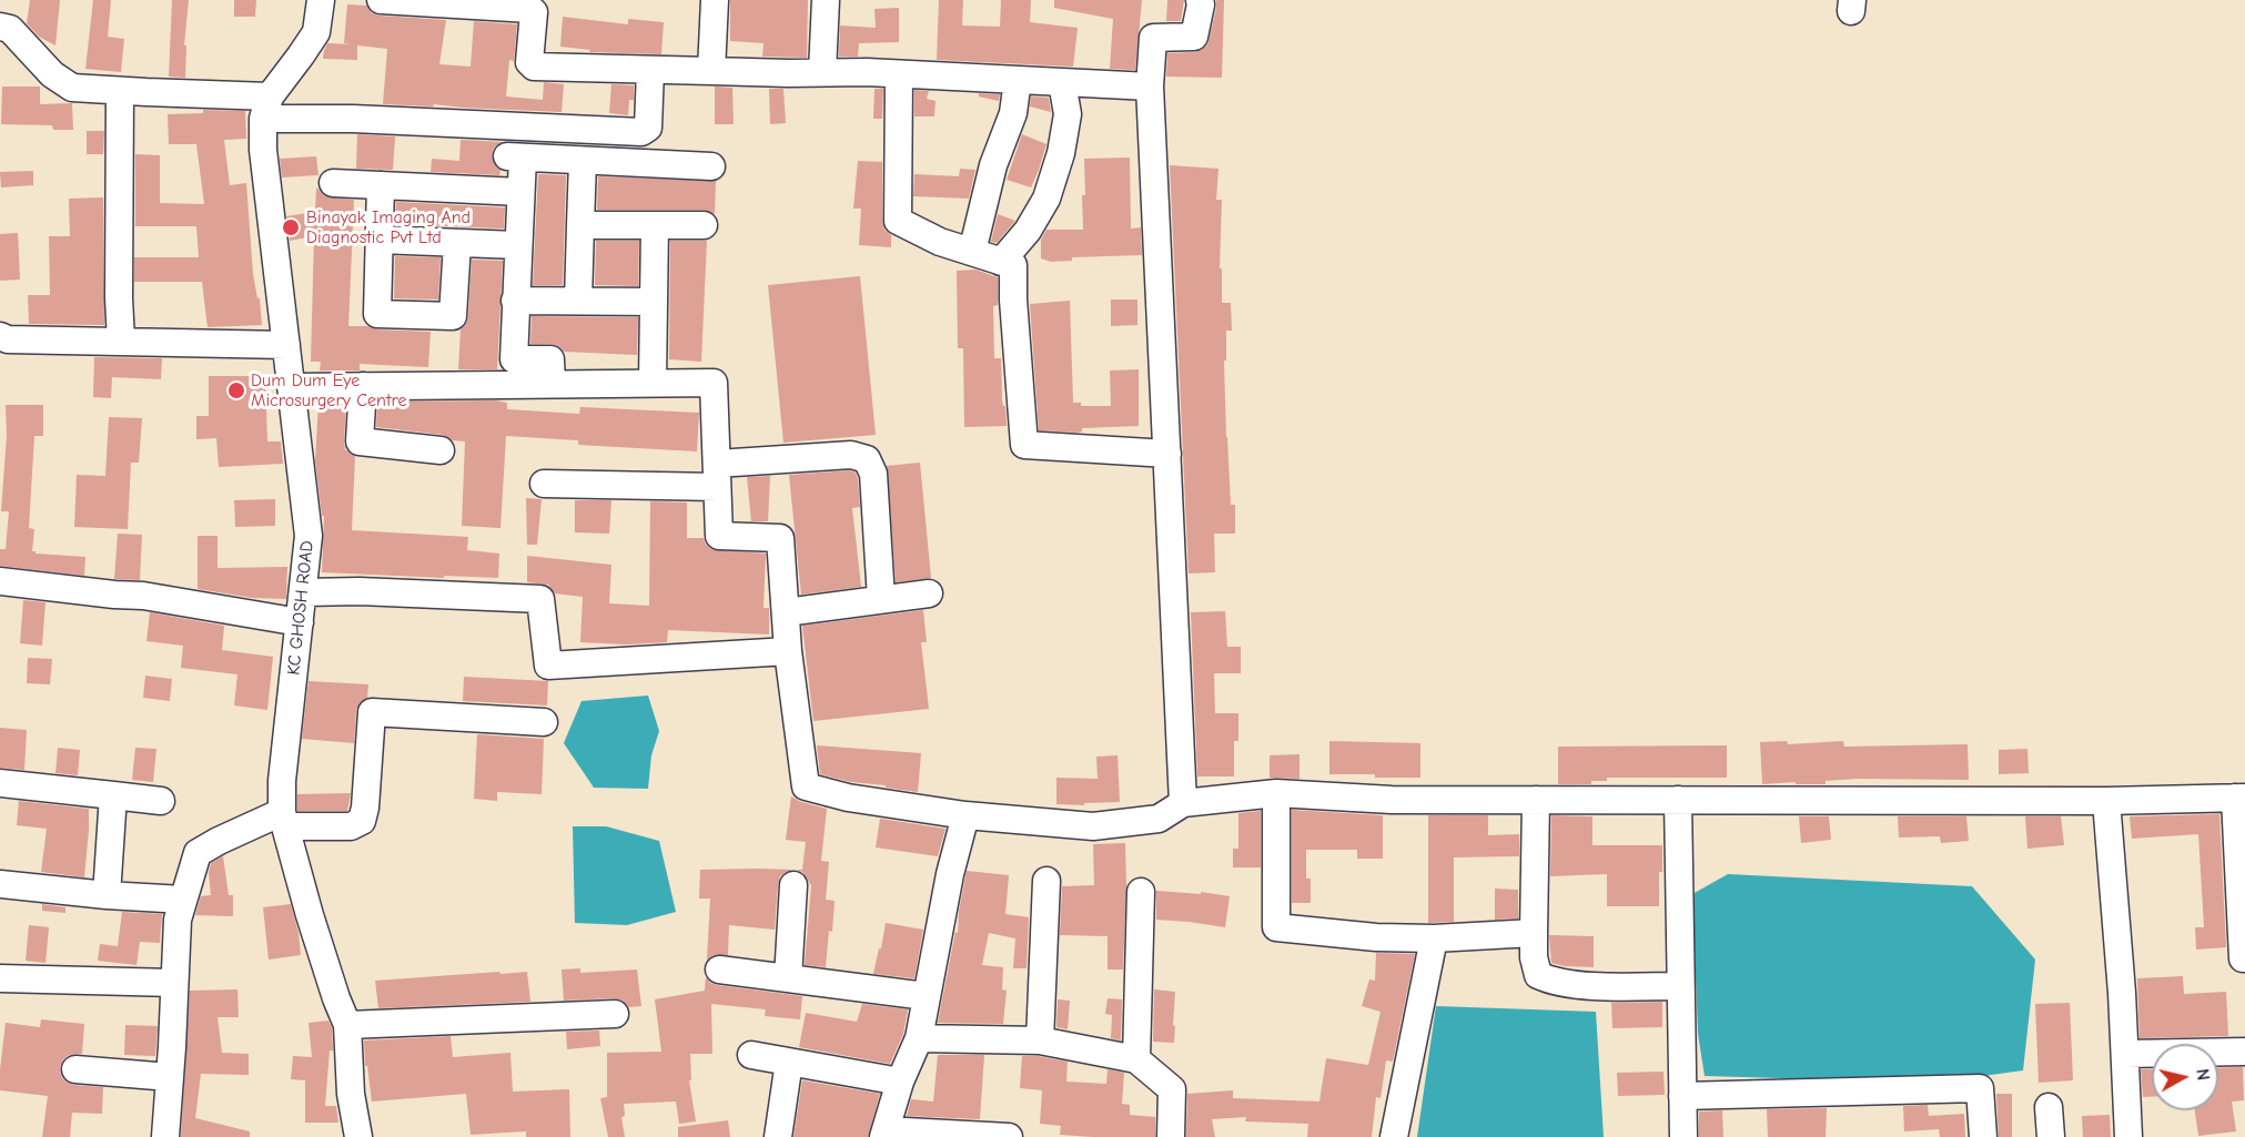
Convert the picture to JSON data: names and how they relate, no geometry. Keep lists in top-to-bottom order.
{
  "streets": {
    "street": ["KC GHOSH ROAD"]
  },
  "places": ["Binayak Imaging And Diagnostic Pvt Ltd", "Dum Dum Eye Microsurgery Centre"],
  "north": "right"
}
